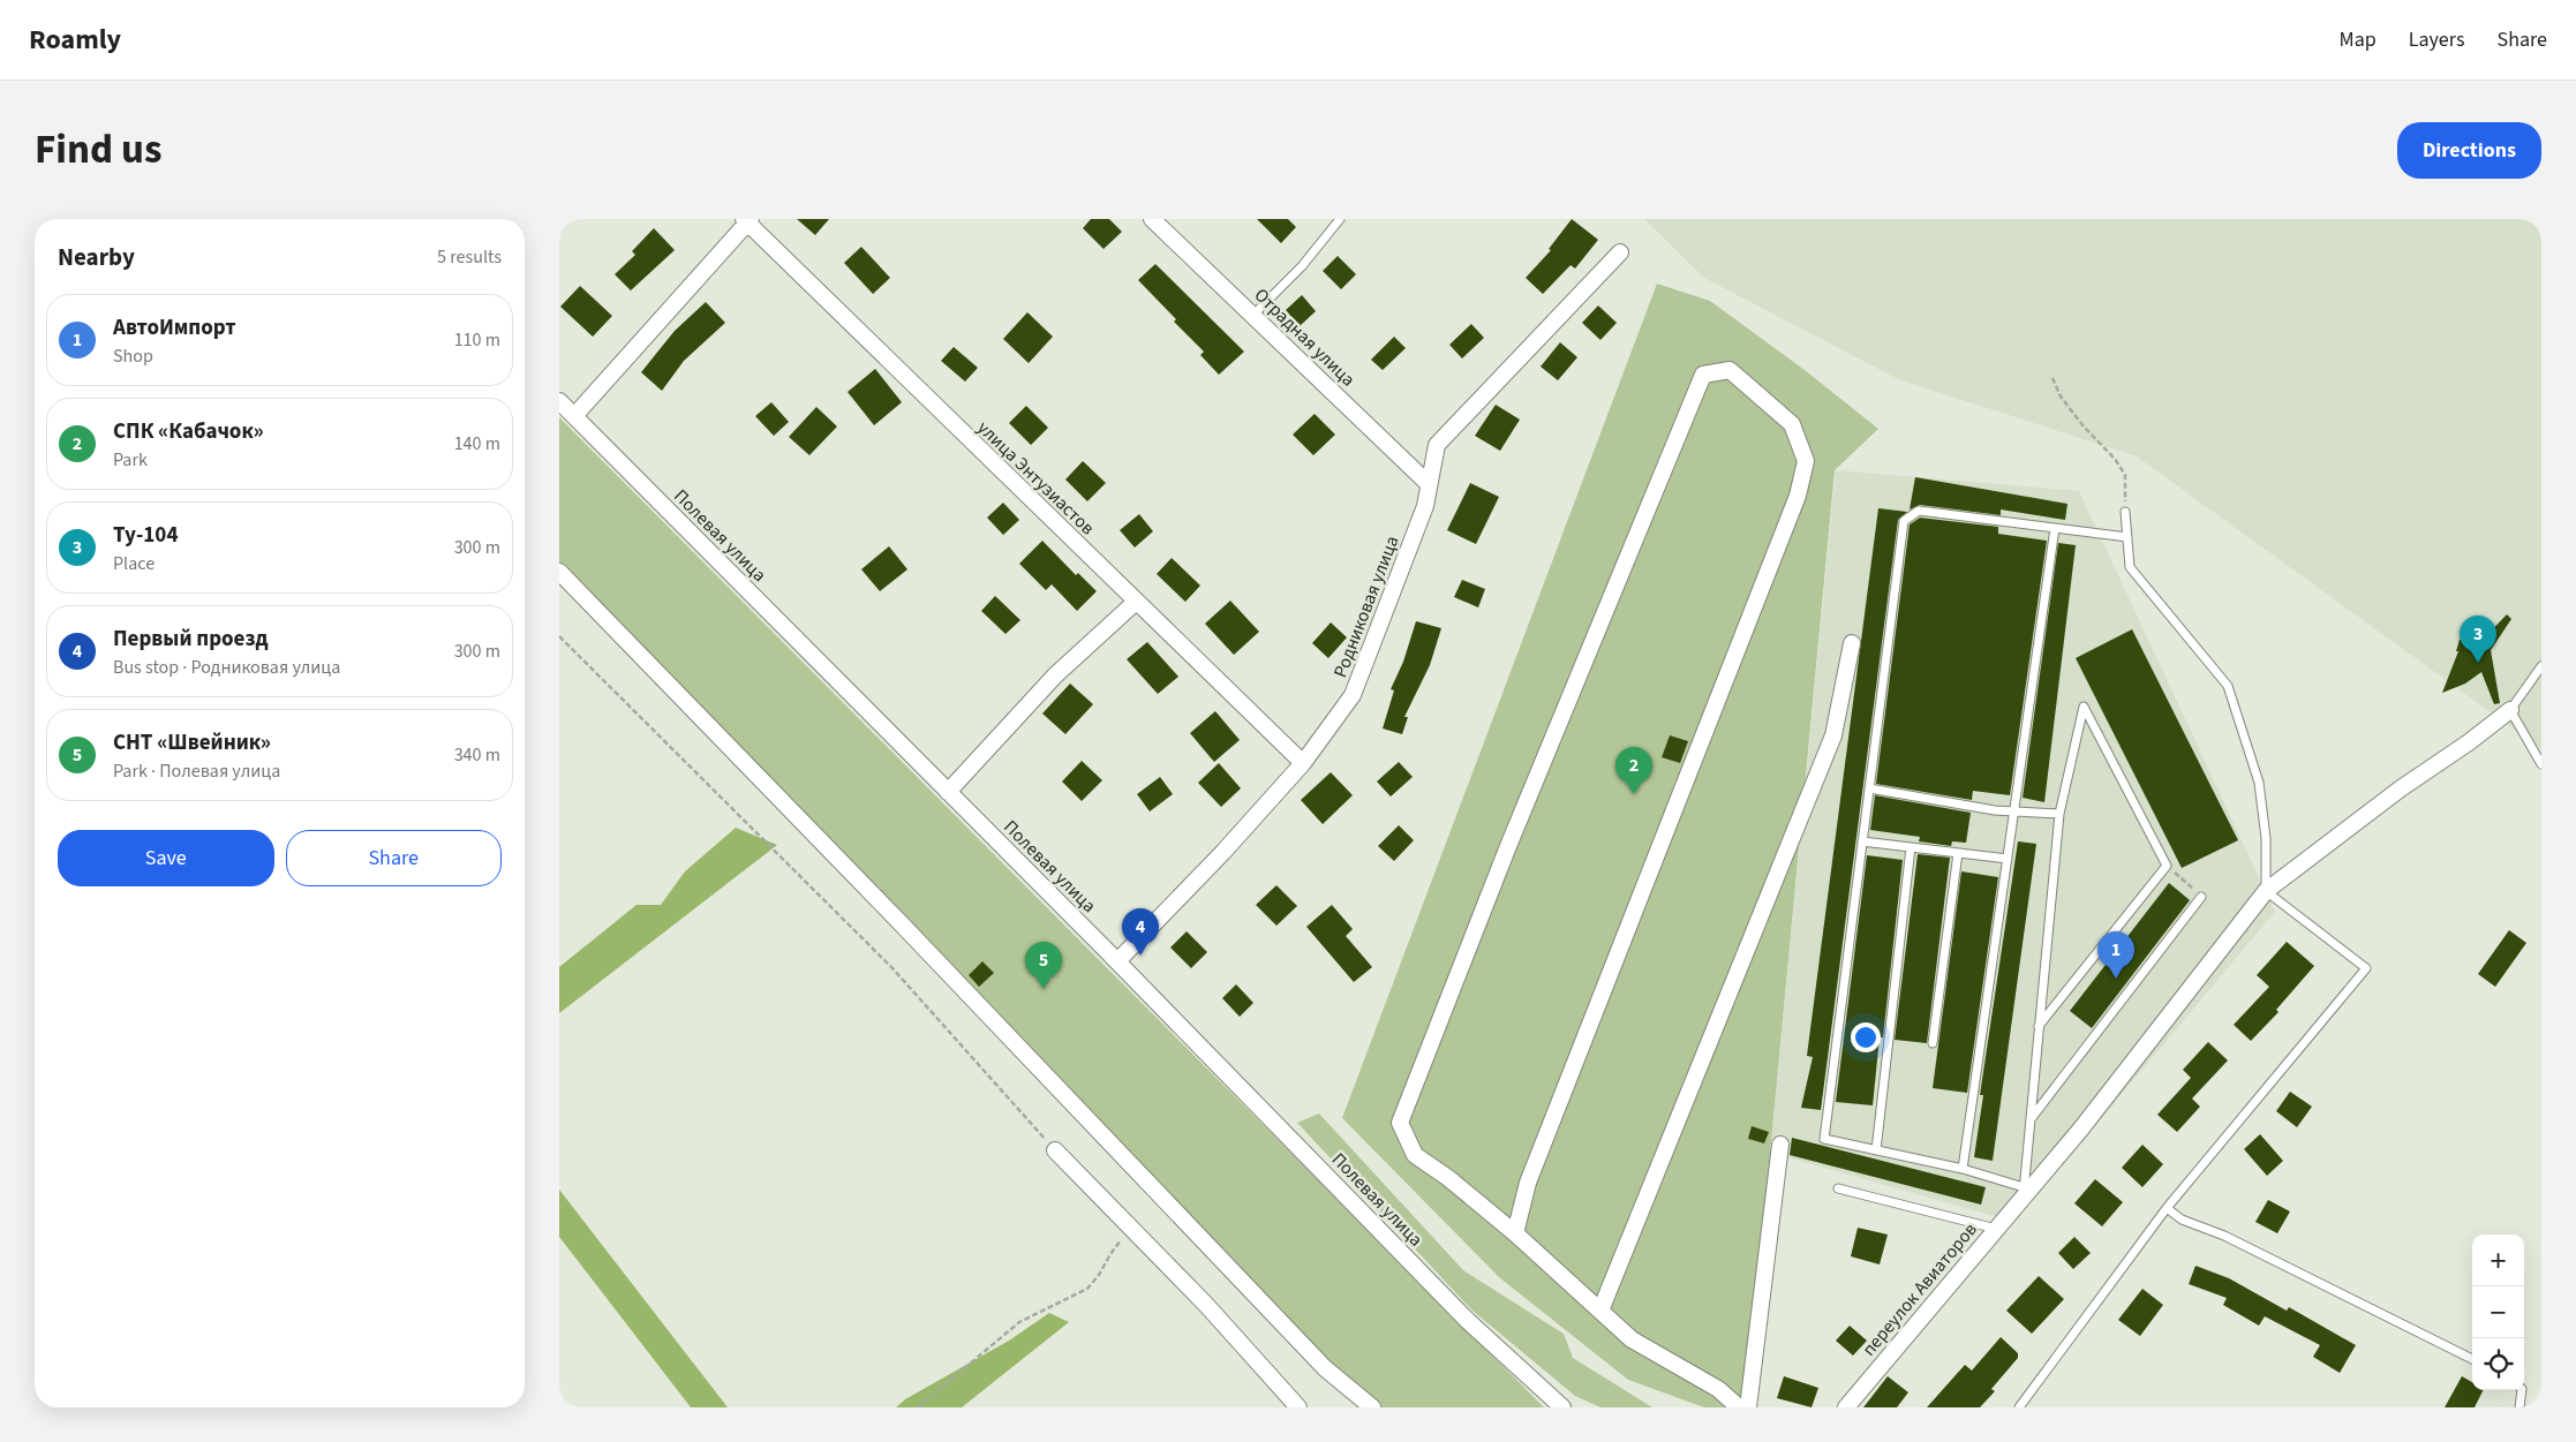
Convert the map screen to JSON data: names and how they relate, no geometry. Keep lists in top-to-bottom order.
{
  "streets": {
    "street": [
      "Отрадная улица",
      "улица Энтузиастов",
      "Полевая улица",
      "Родниковая улица",
      "переулок Авиаторов"
    ]
  },
  "crossings": [
    ["Отрадная улица", "Родниковая улица"],
    ["улица Энтузиастов", "Родниковая улица"],
    ["Полевая улица", "Родниковая улица"]
  ],
  "page": {
    "header": "Roamly",
    "nav": ["Map", "Layers", "Share"],
    "title": "Find us",
    "buttons": [
      "Directions",
      ["Save", "Share"]
    ],
    "heading": ["Nearby", "5 results"],
    "list": [
      {
        "mark": "1",
        "name": "АвтоИмпорт",
        "note": "Shop",
        "value": "110 m"
      },
      {
        "mark": "2",
        "name": "СПК «Кабачок»",
        "note": "Park",
        "value": "140 m"
      },
      {
        "mark": "3",
        "name": "Ту-104",
        "note": "Place",
        "value": "300 m"
      },
      {
        "mark": "4",
        "name": "Первый проезд",
        "note": "Bus stop · Родниковая улица",
        "value": "300 m"
      },
      {
        "mark": "5",
        "name": "СНТ «Швейник»",
        "note": "Park · Полевая улица",
        "value": "340 m"
      }
    ],
    "pins": [
      "3",
      "2",
      "4",
      "1",
      "5"
    ],
    "map_buttons": ["+", "−"]
  }
}
